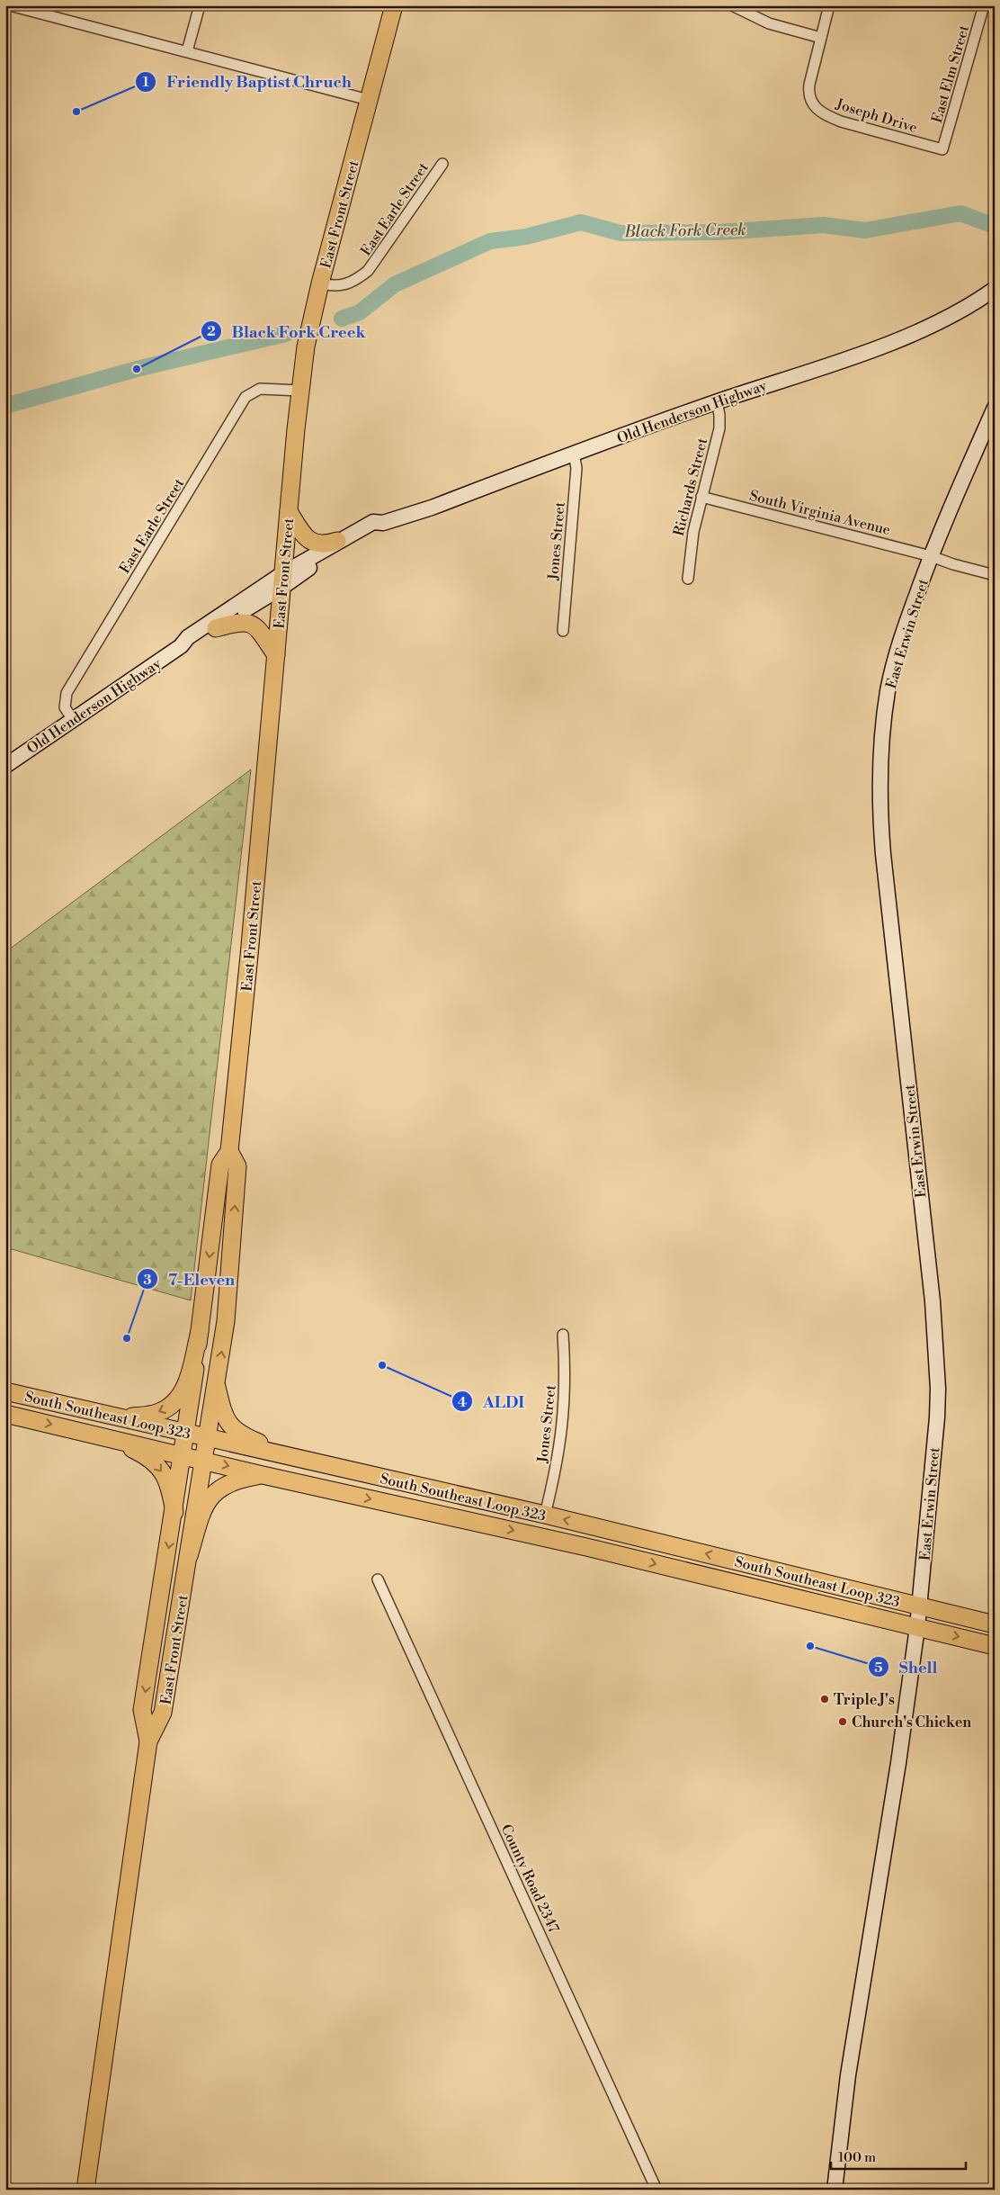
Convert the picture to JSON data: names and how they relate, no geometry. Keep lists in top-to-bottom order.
{
  "streets": {
    "main road": [
      "East Front Street",
      "Old Henderson Highway",
      "East Erwin Street",
      "South Southeast Loop 323"
    ],
    "street": [
      "East Elm Street",
      "Joseph Drive",
      "East Earle Street",
      "Richards Street",
      "South Virginia Avenue",
      "Jones Street",
      "County Road 2347"
    ]
  },
  "crossings": [
    ["East Elm Street", "Joseph Drive"],
    ["East Earle Street", "East Front Street"],
    ["East Earle Street", "Old Henderson Highway"],
    ["East Front Street", "Old Henderson Highway"],
    ["East Front Street", "South Southeast Loop 323"],
    ["Old Henderson Highway", "Richards Street"],
    ["Old Henderson Highway", "Jones Street"],
    ["Richards Street", "South Virginia Avenue"],
    ["South Virginia Avenue", "East Erwin Street"],
    ["Jones Street", "South Southeast Loop 323"],
    ["East Erwin Street", "South Southeast Loop 323"]
  ],
  "water": ["Black Fork Creek"],
  "places": [
    "Friendly Baptist Chruch",
    "Black Fork Creek",
    "7-Eleven",
    "ALDI",
    "Shell",
    "Triple J's",
    "Church's Chicken"
  ],
  "scale_bar": "100 m"
}
